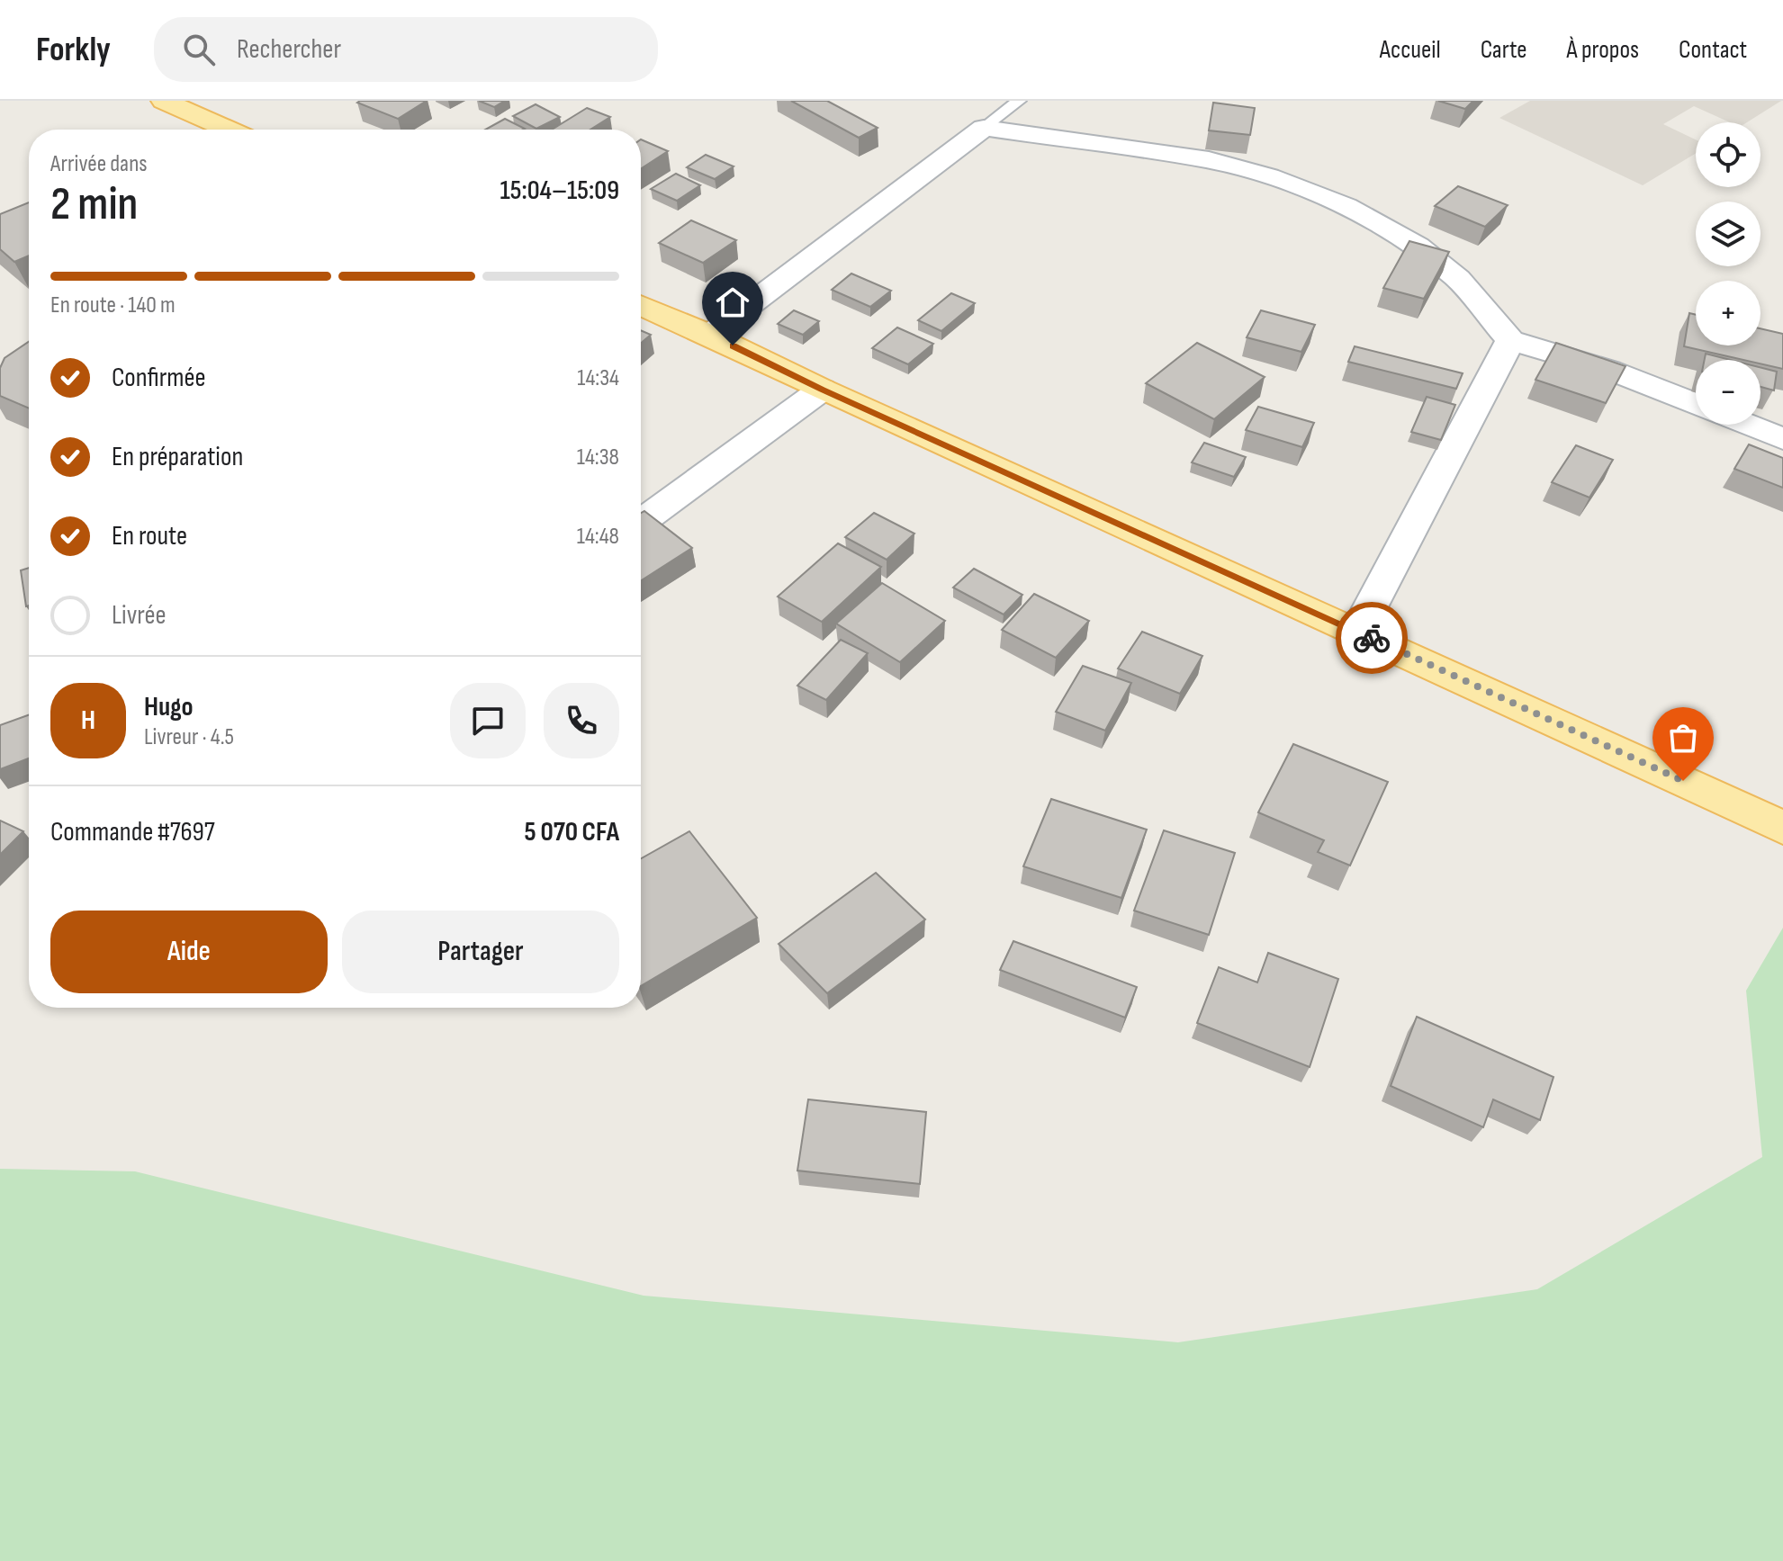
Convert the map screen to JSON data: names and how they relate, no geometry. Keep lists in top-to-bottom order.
{
  "page": {
    "header": "Forkly",
    "search": "Rechercher",
    "nav": [
      "Accueil",
      "Carte",
      "À propos",
      "Contact"
    ],
    "map_buttons": ["+", "−"],
    "heading": ["2 min", "Arrivée dans", "15:04–15:09"],
    "panel": [
      "Hugo",
      "Livreur · 4.5",
      "Commande #7697",
      "5 070 CFA"
    ],
    "bar": "En route · 140 m",
    "list": [
      ["Confirmée", "14:34"],
      ["En préparation", "14:38"],
      ["En route", "14:48"],
      "Livrée"
    ],
    "round": "H",
    "buttons": ["Aide", "Partager"]
  }
}
